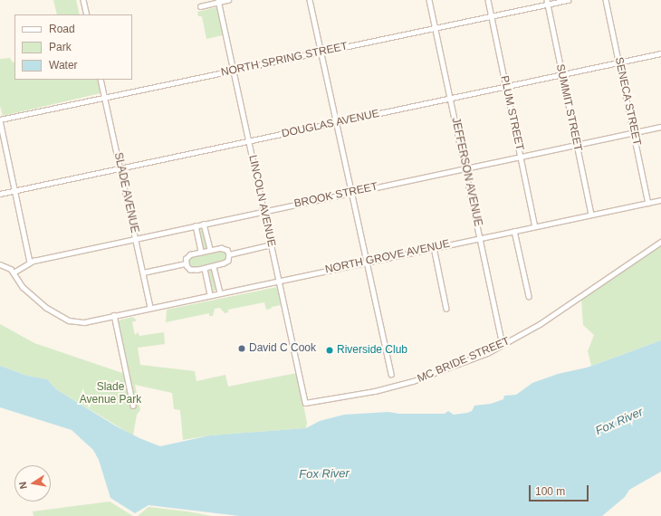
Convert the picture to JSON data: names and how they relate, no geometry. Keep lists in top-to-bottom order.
{
  "streets": {
    "street": [
      "NORTH SPRING STREET",
      "SENECA STREET",
      "SUMMIT STREET",
      "PLUM STREET",
      "DOUGLAS AVENUE",
      "JEFFERSON AVENUE",
      "SLADE AVENUE",
      "BROOK STREET",
      "LINCOLN AVENUE",
      "NORTH GROVE AVENUE",
      "MC BRIDE STREET"
    ]
  },
  "crossings": [
    ["NORTH SPRING STREET", "SUMMIT STREET"],
    ["NORTH SPRING STREET", "PLUM STREET"],
    ["NORTH SPRING STREET", "JEFFERSON AVENUE"],
    ["NORTH SPRING STREET", "SLADE AVENUE"],
    ["NORTH SPRING STREET", "LINCOLN AVENUE"],
    ["SENECA STREET", "DOUGLAS AVENUE"],
    ["SENECA STREET", "BROOK STREET"],
    ["SENECA STREET", "NORTH GROVE AVENUE"],
    ["SUMMIT STREET", "DOUGLAS AVENUE"],
    ["SUMMIT STREET", "BROOK STREET"],
    ["SUMMIT STREET", "NORTH GROVE AVENUE"],
    ["PLUM STREET", "DOUGLAS AVENUE"],
    ["PLUM STREET", "BROOK STREET"],
    ["PLUM STREET", "NORTH GROVE AVENUE"],
    ["DOUGLAS AVENUE", "JEFFERSON AVENUE"],
    ["DOUGLAS AVENUE", "SLADE AVENUE"],
    ["DOUGLAS AVENUE", "LINCOLN AVENUE"],
    ["JEFFERSON AVENUE", "BROOK STREET"],
    ["JEFFERSON AVENUE", "NORTH GROVE AVENUE"],
    ["JEFFERSON AVENUE", "MC BRIDE STREET"],
    ["SLADE AVENUE", "BROOK STREET"],
    ["SLADE AVENUE", "NORTH GROVE AVENUE"],
    ["BROOK STREET", "LINCOLN AVENUE"],
    ["BROOK STREET", "NORTH GROVE AVENUE"],
    ["LINCOLN AVENUE", "NORTH GROVE AVENUE"],
    ["LINCOLN AVENUE", "MC BRIDE STREET"]
  ],
  "water": ["Fox River"],
  "parks": ["Slade Avenue Park"],
  "places": ["David C Cook", "Riverside Club"],
  "legend": ["Road", "Park", "Water"],
  "scale_bar": "100 m",
  "north": "left"
}
